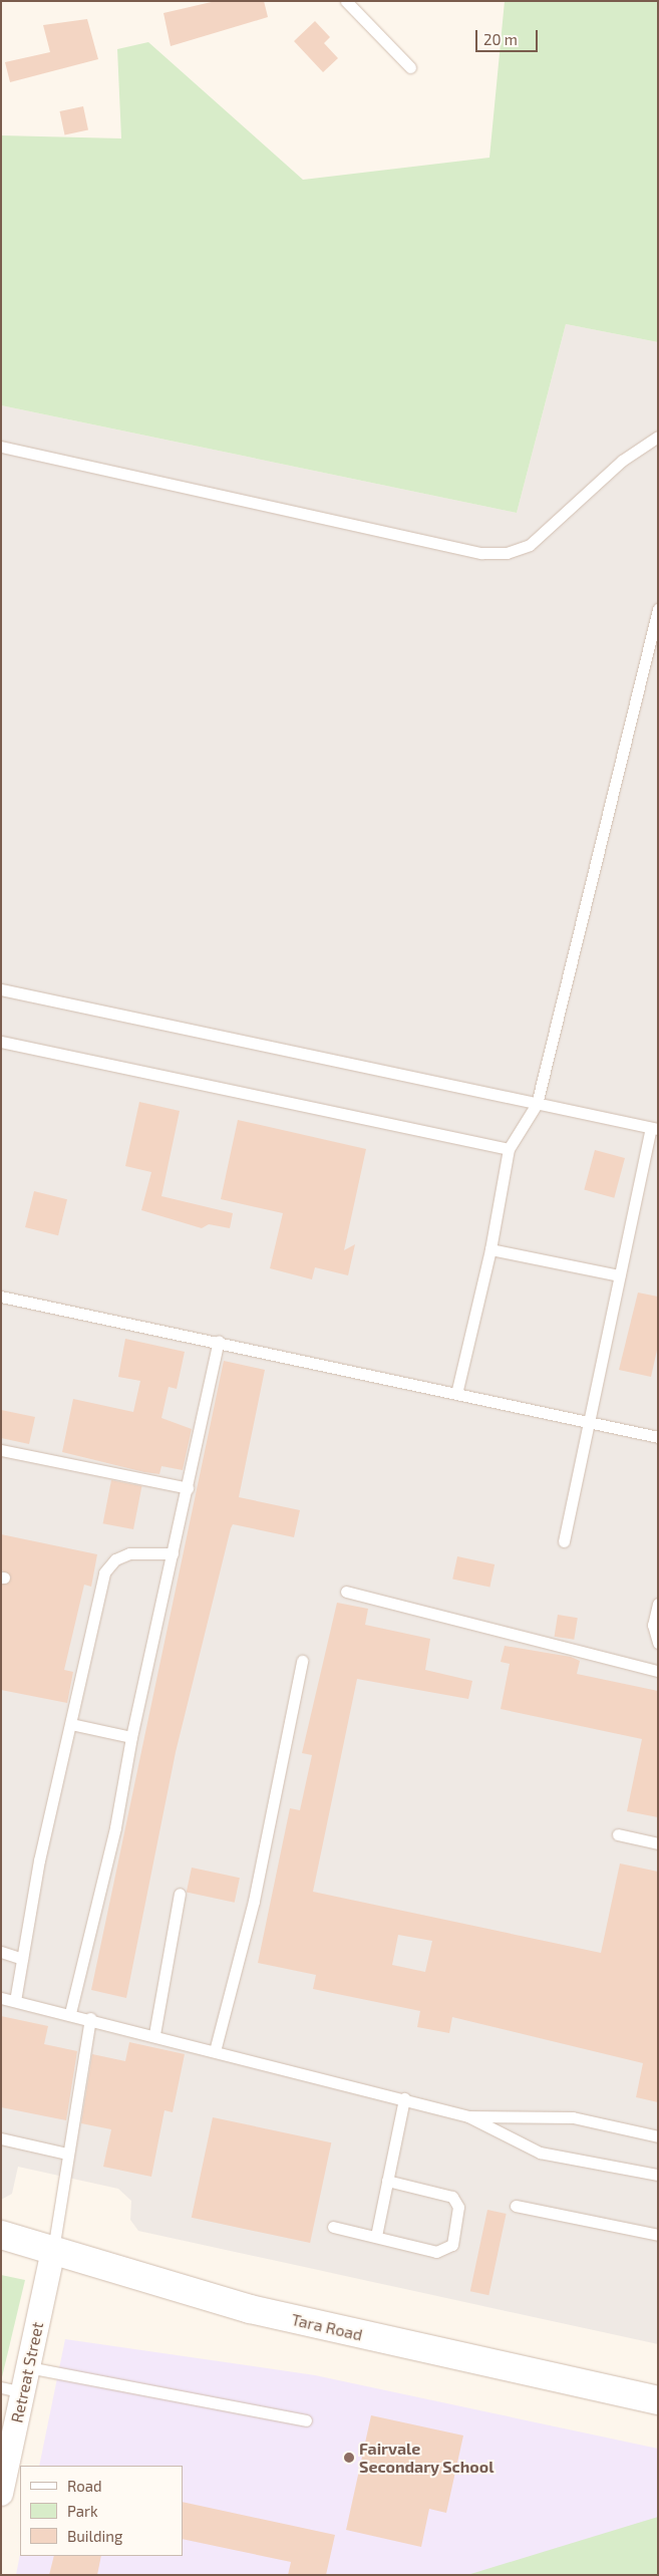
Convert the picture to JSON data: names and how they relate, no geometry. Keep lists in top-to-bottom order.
{
  "streets": {
    "street": ["Tara Road", "Retreat Street"]
  },
  "crossings": [
    ["Tara Road", "Retreat Street"]
  ],
  "places": ["Fairvale Secondary School"],
  "legend": ["Road", "Park", "Building"],
  "scale_bar": "20 m"
}
